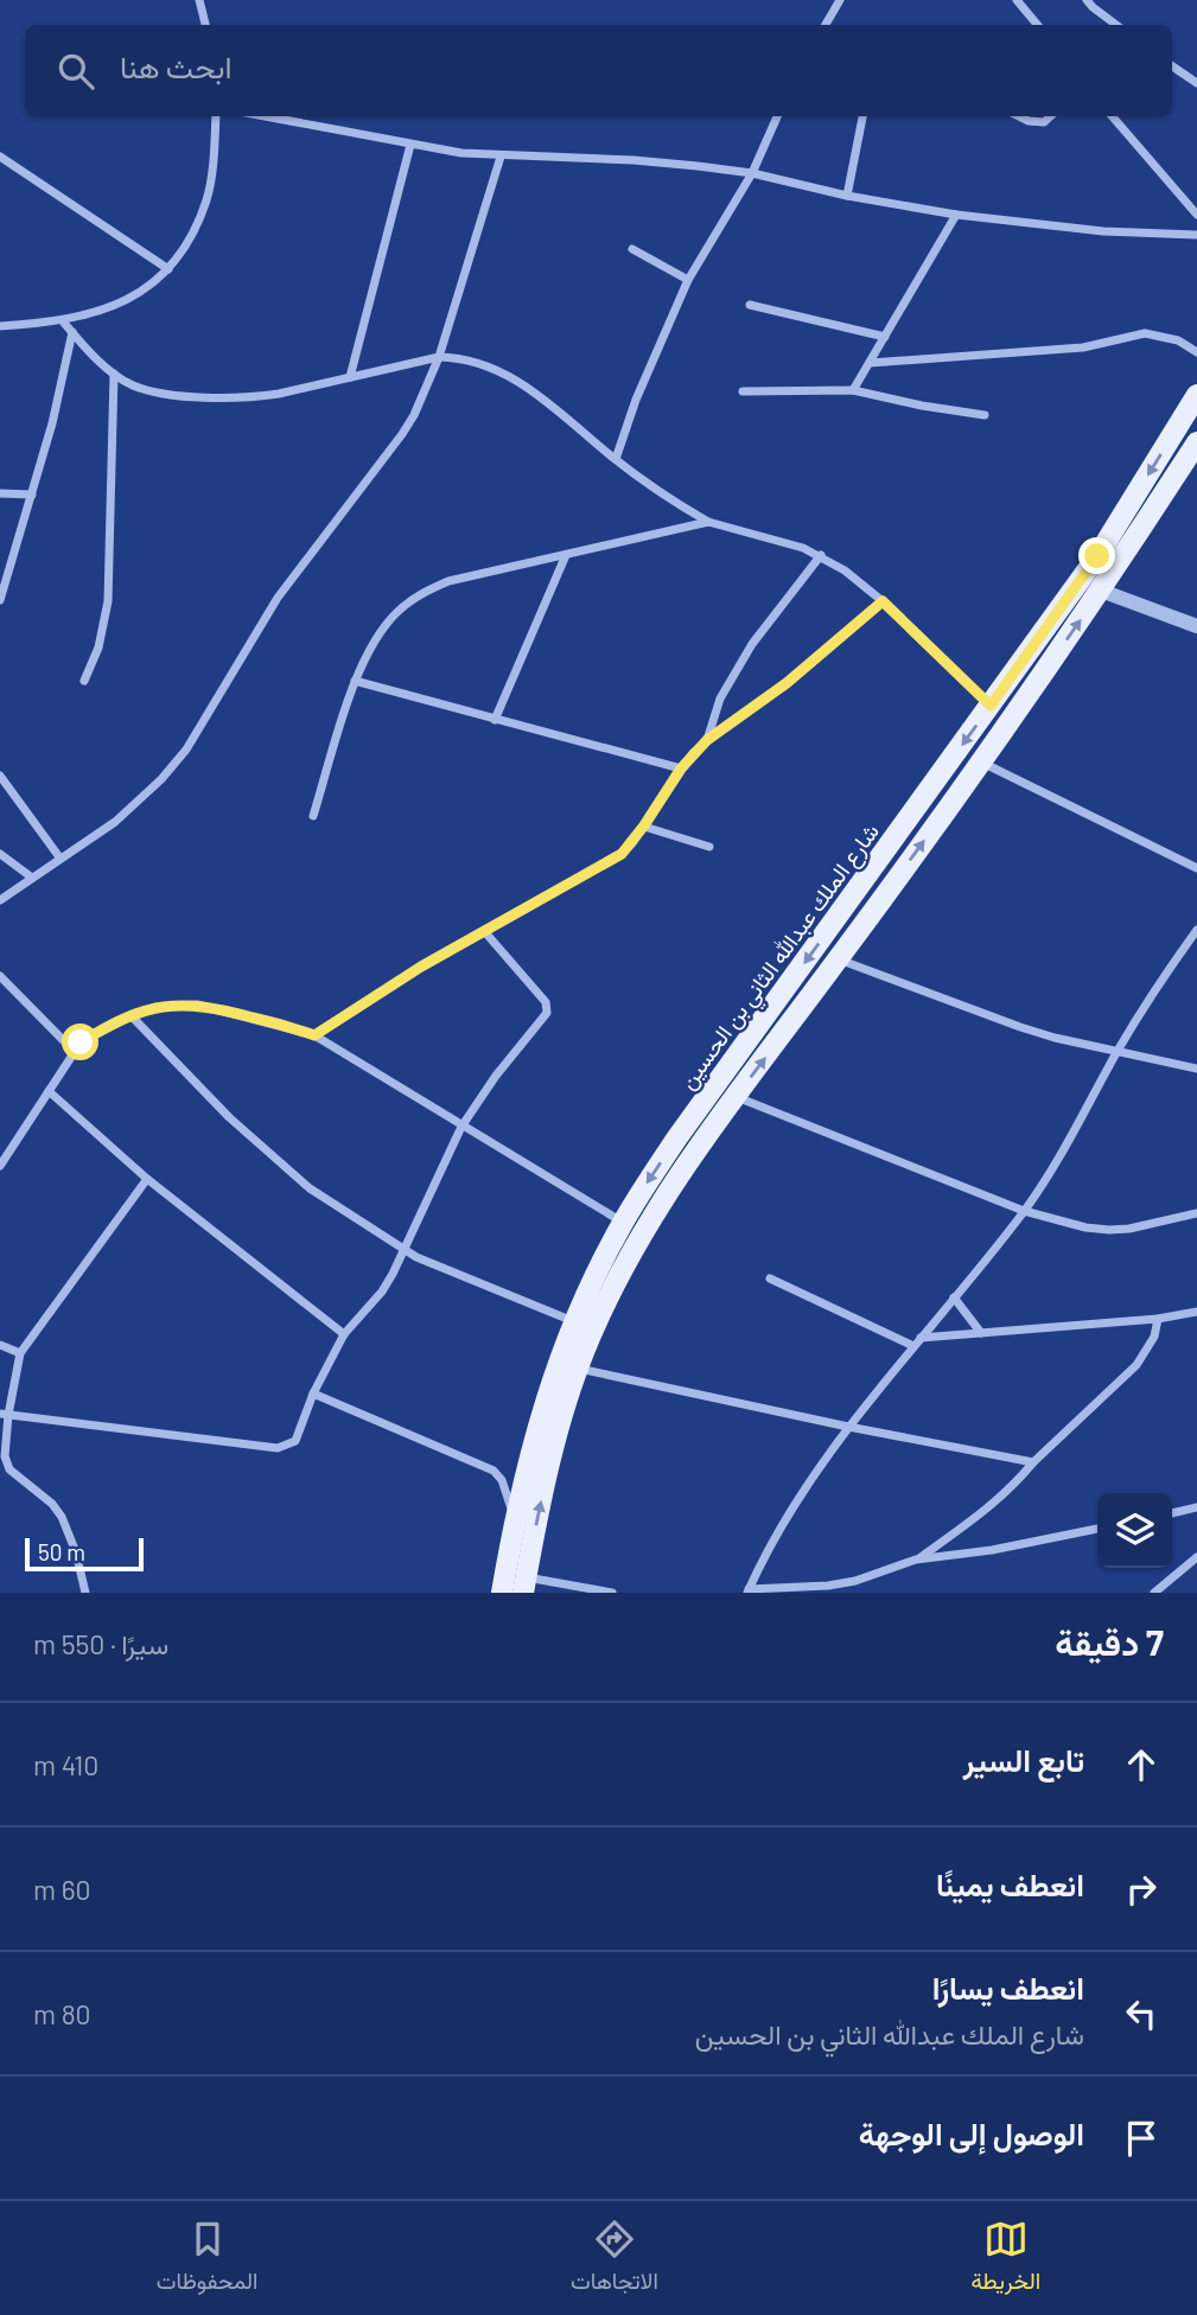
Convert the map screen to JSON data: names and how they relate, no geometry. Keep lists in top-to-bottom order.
{
  "streets": {
    "main road": ["شارع الملك عبدالله الثاني بن الحسين"]
  },
  "scale_bar": "50 m",
  "page": {
    "search": "ابحث هنا",
    "scale": "50 m",
    "heading": ["7 دقيقة", "سيرًا · 550 m"],
    "list": [
      ["تابع السير", "410 m"],
      ["انعطف يمينًا", "60 m"],
      ["انعطف يسارًا", "شارع الملك عبدالله الثاني بن الحسين", "80 m"],
      "الوصول إلى الوجهة"
    ],
    "nav": ["الخريطة", "الاتجاهات", "المحفوظات"]
  }
}
